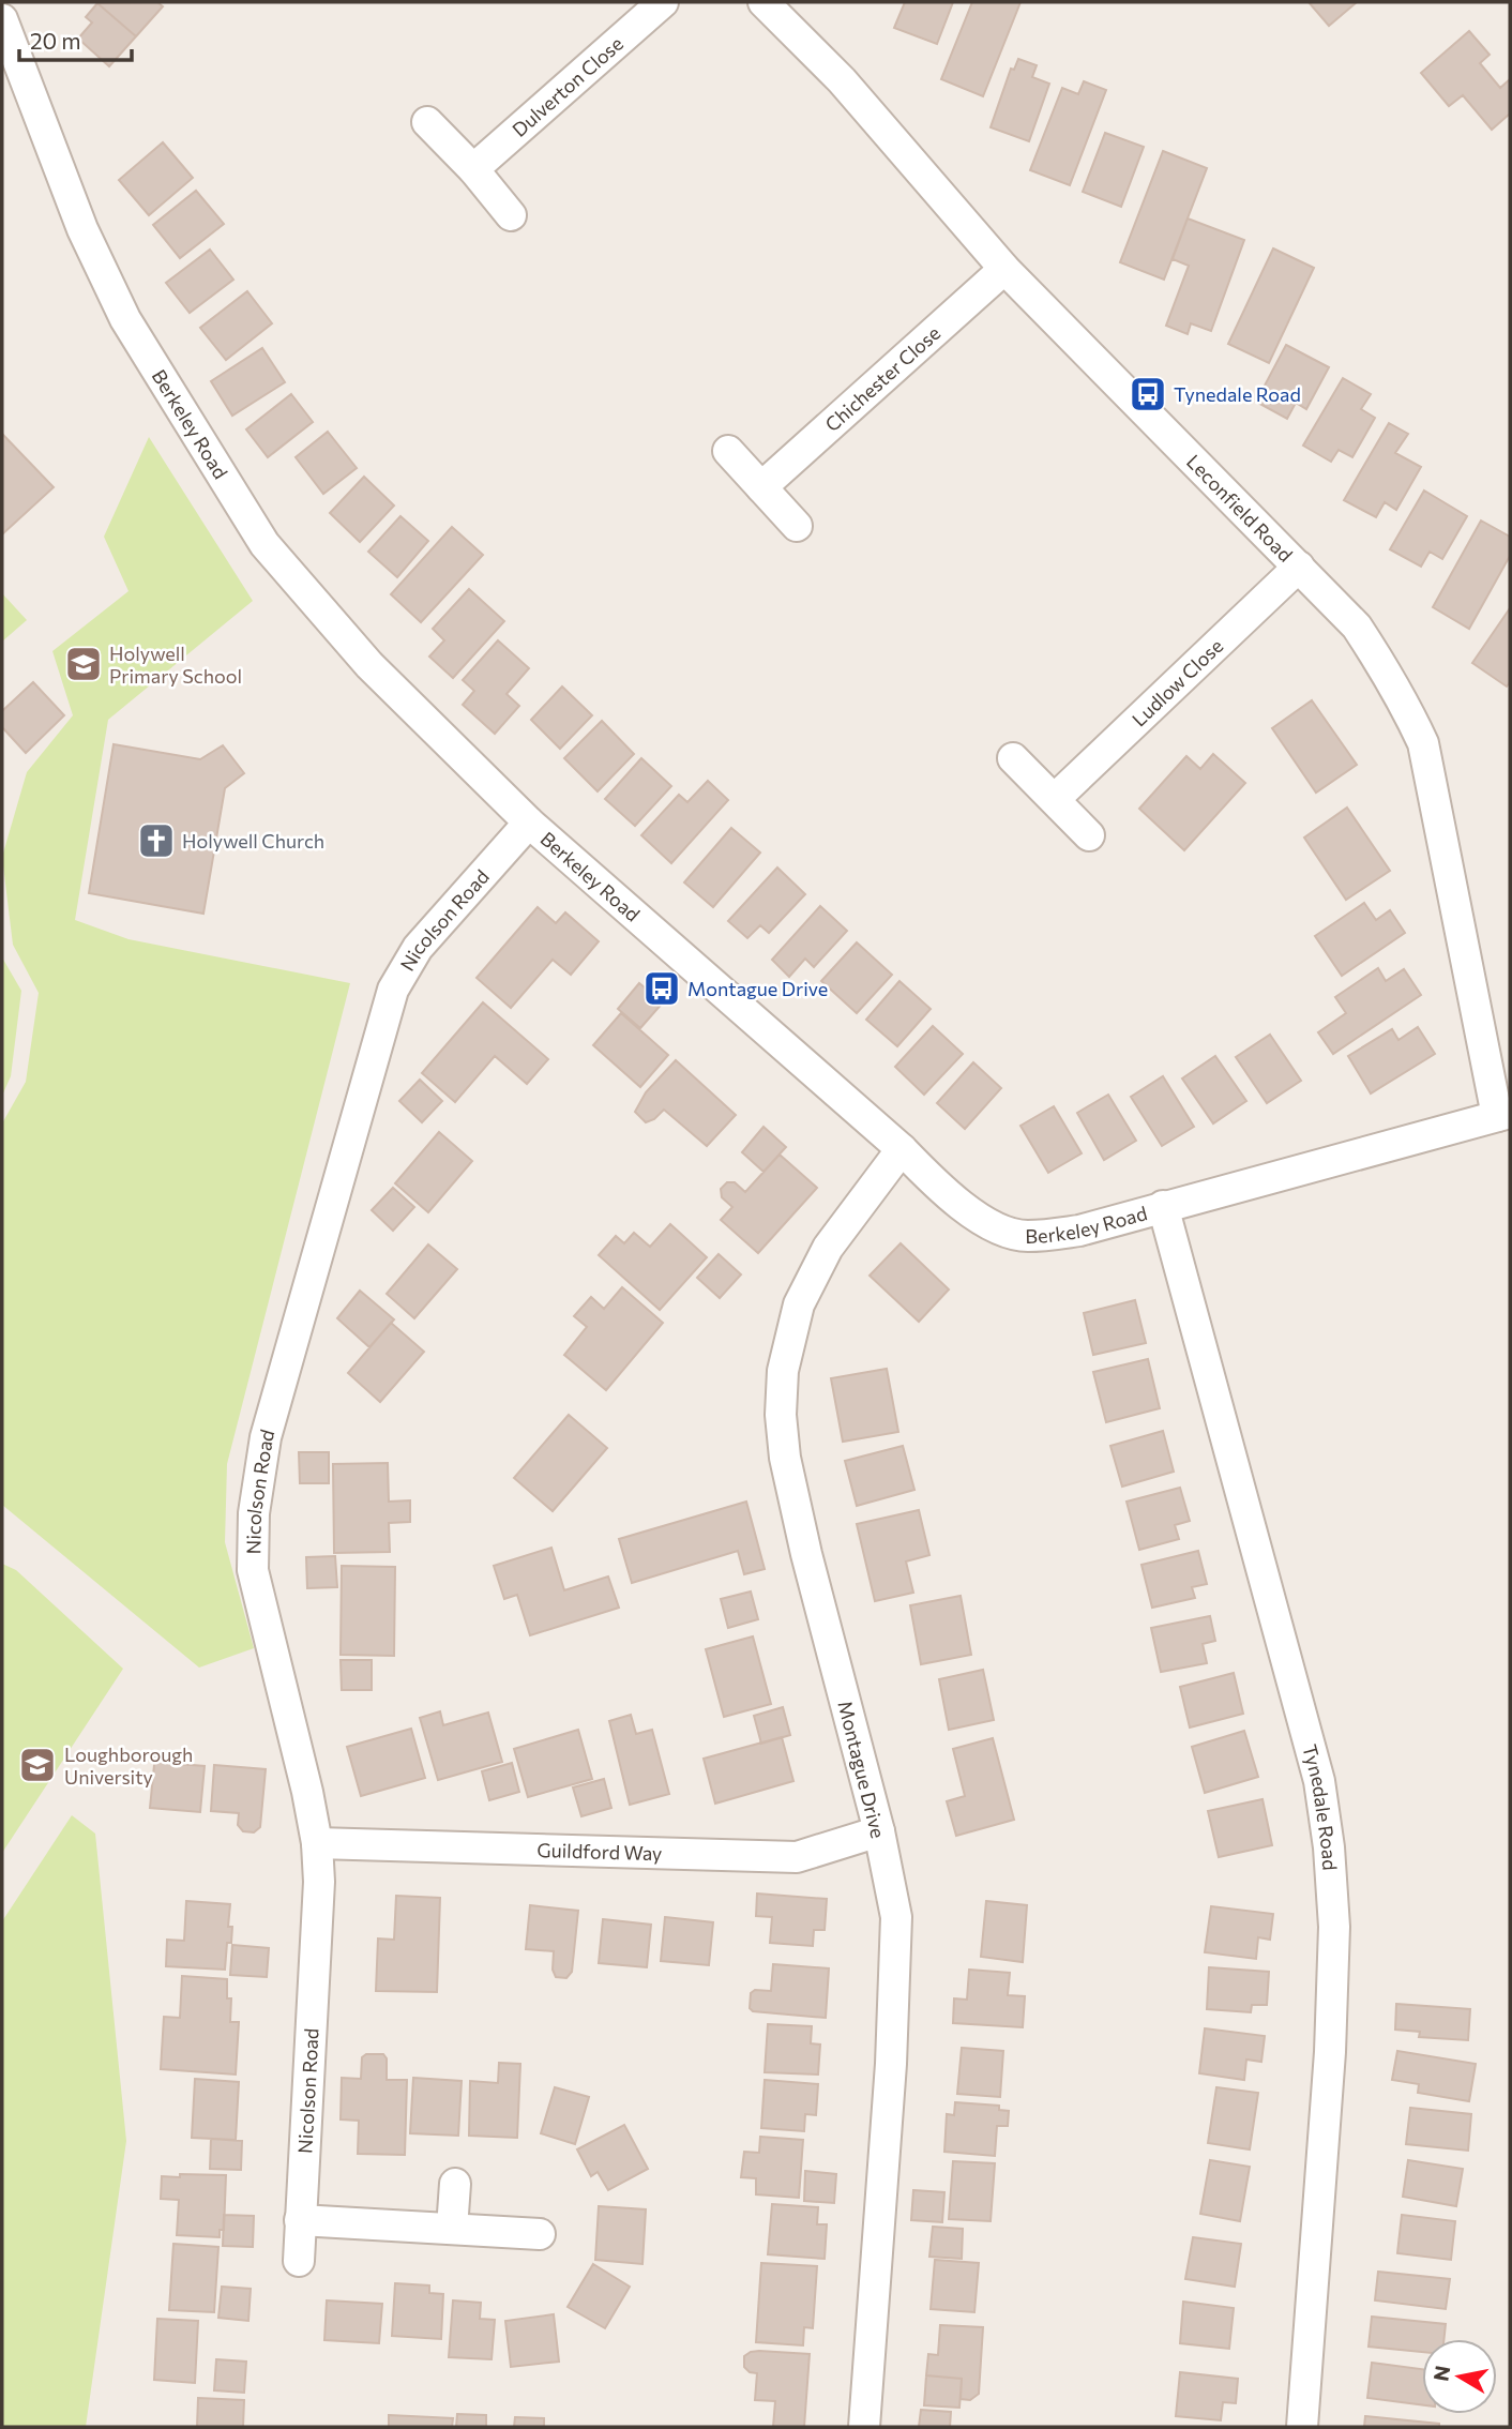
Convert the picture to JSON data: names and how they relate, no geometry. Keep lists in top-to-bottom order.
{
  "streets": {
    "street": [
      "Dulverton Close",
      "Chichester Close",
      "Berkeley Road",
      "Leconfield Road",
      "Ludlow Close",
      "Nicolson Road",
      "Montague Drive",
      "Tynedale Road",
      "Guildford Way"
    ]
  },
  "crossings": [
    ["Chichester Close", "Leconfield Road"],
    ["Berkeley Road", "Leconfield Road"],
    ["Berkeley Road", "Nicolson Road"],
    ["Berkeley Road", "Montague Drive"],
    ["Berkeley Road", "Tynedale Road"],
    ["Leconfield Road", "Ludlow Close"],
    ["Nicolson Road", "Guildford Way"],
    ["Montague Drive", "Guildford Way"]
  ],
  "places": {
    "bus stop": ["Tynedale Road", "Montague Drive"],
    "school or university": ["Holywell Primary School", "Loughborough University"],
    "church": ["Holywell Church"]
  },
  "scale_bar": "20 m",
  "north": "left"
}
